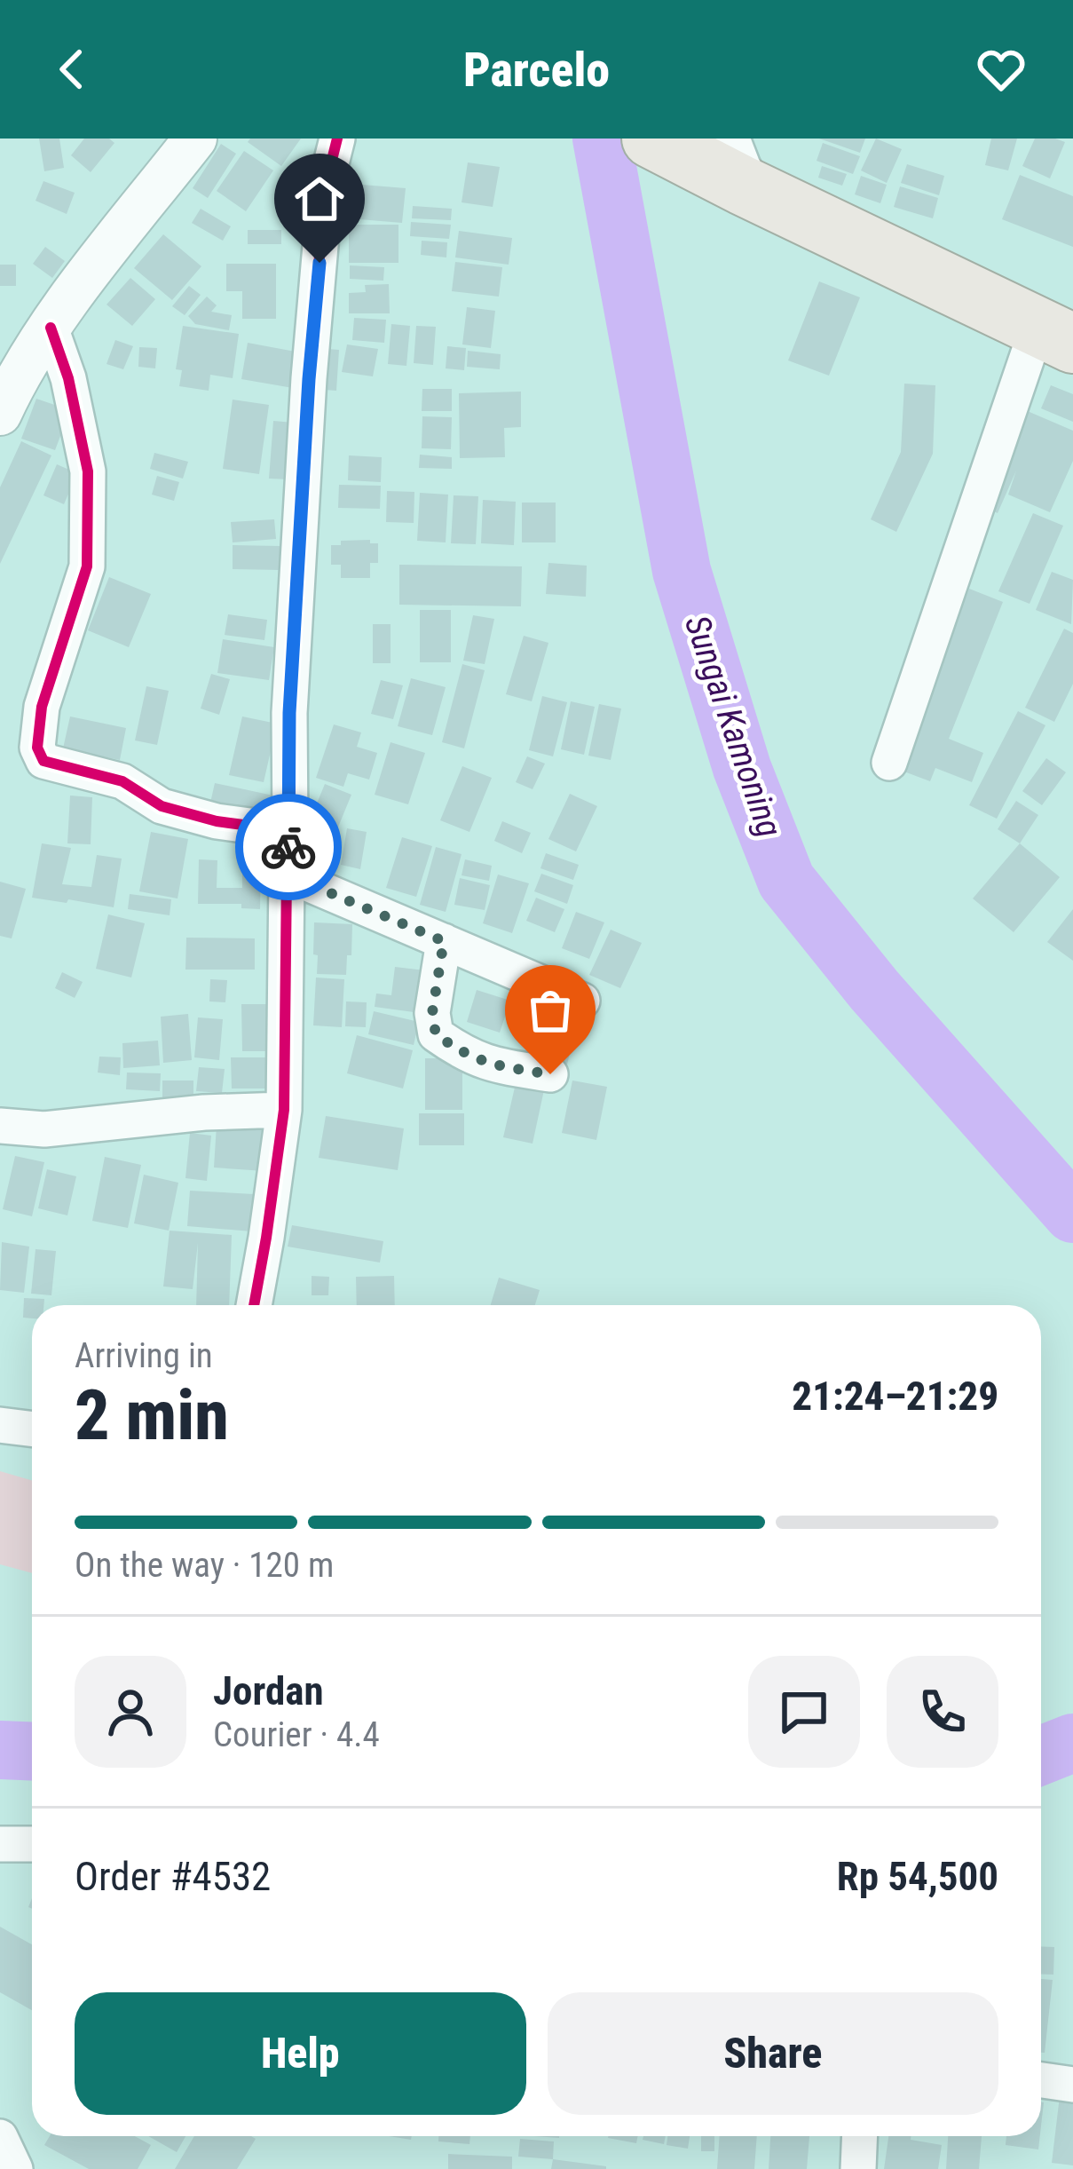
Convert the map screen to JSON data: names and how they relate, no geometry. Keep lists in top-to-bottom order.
{
  "water": ["Sungai Kamoning"],
  "page": {
    "header": "Parcelo",
    "heading": ["2 min", "Arriving in", "21:24–21:29"],
    "panel": [
      "Jordan",
      "Courier · 4.4",
      "Order #4532",
      "Rp 54,500"
    ],
    "bar": "On the way · 120 m",
    "buttons": ["Help", "Share"]
  }
}
